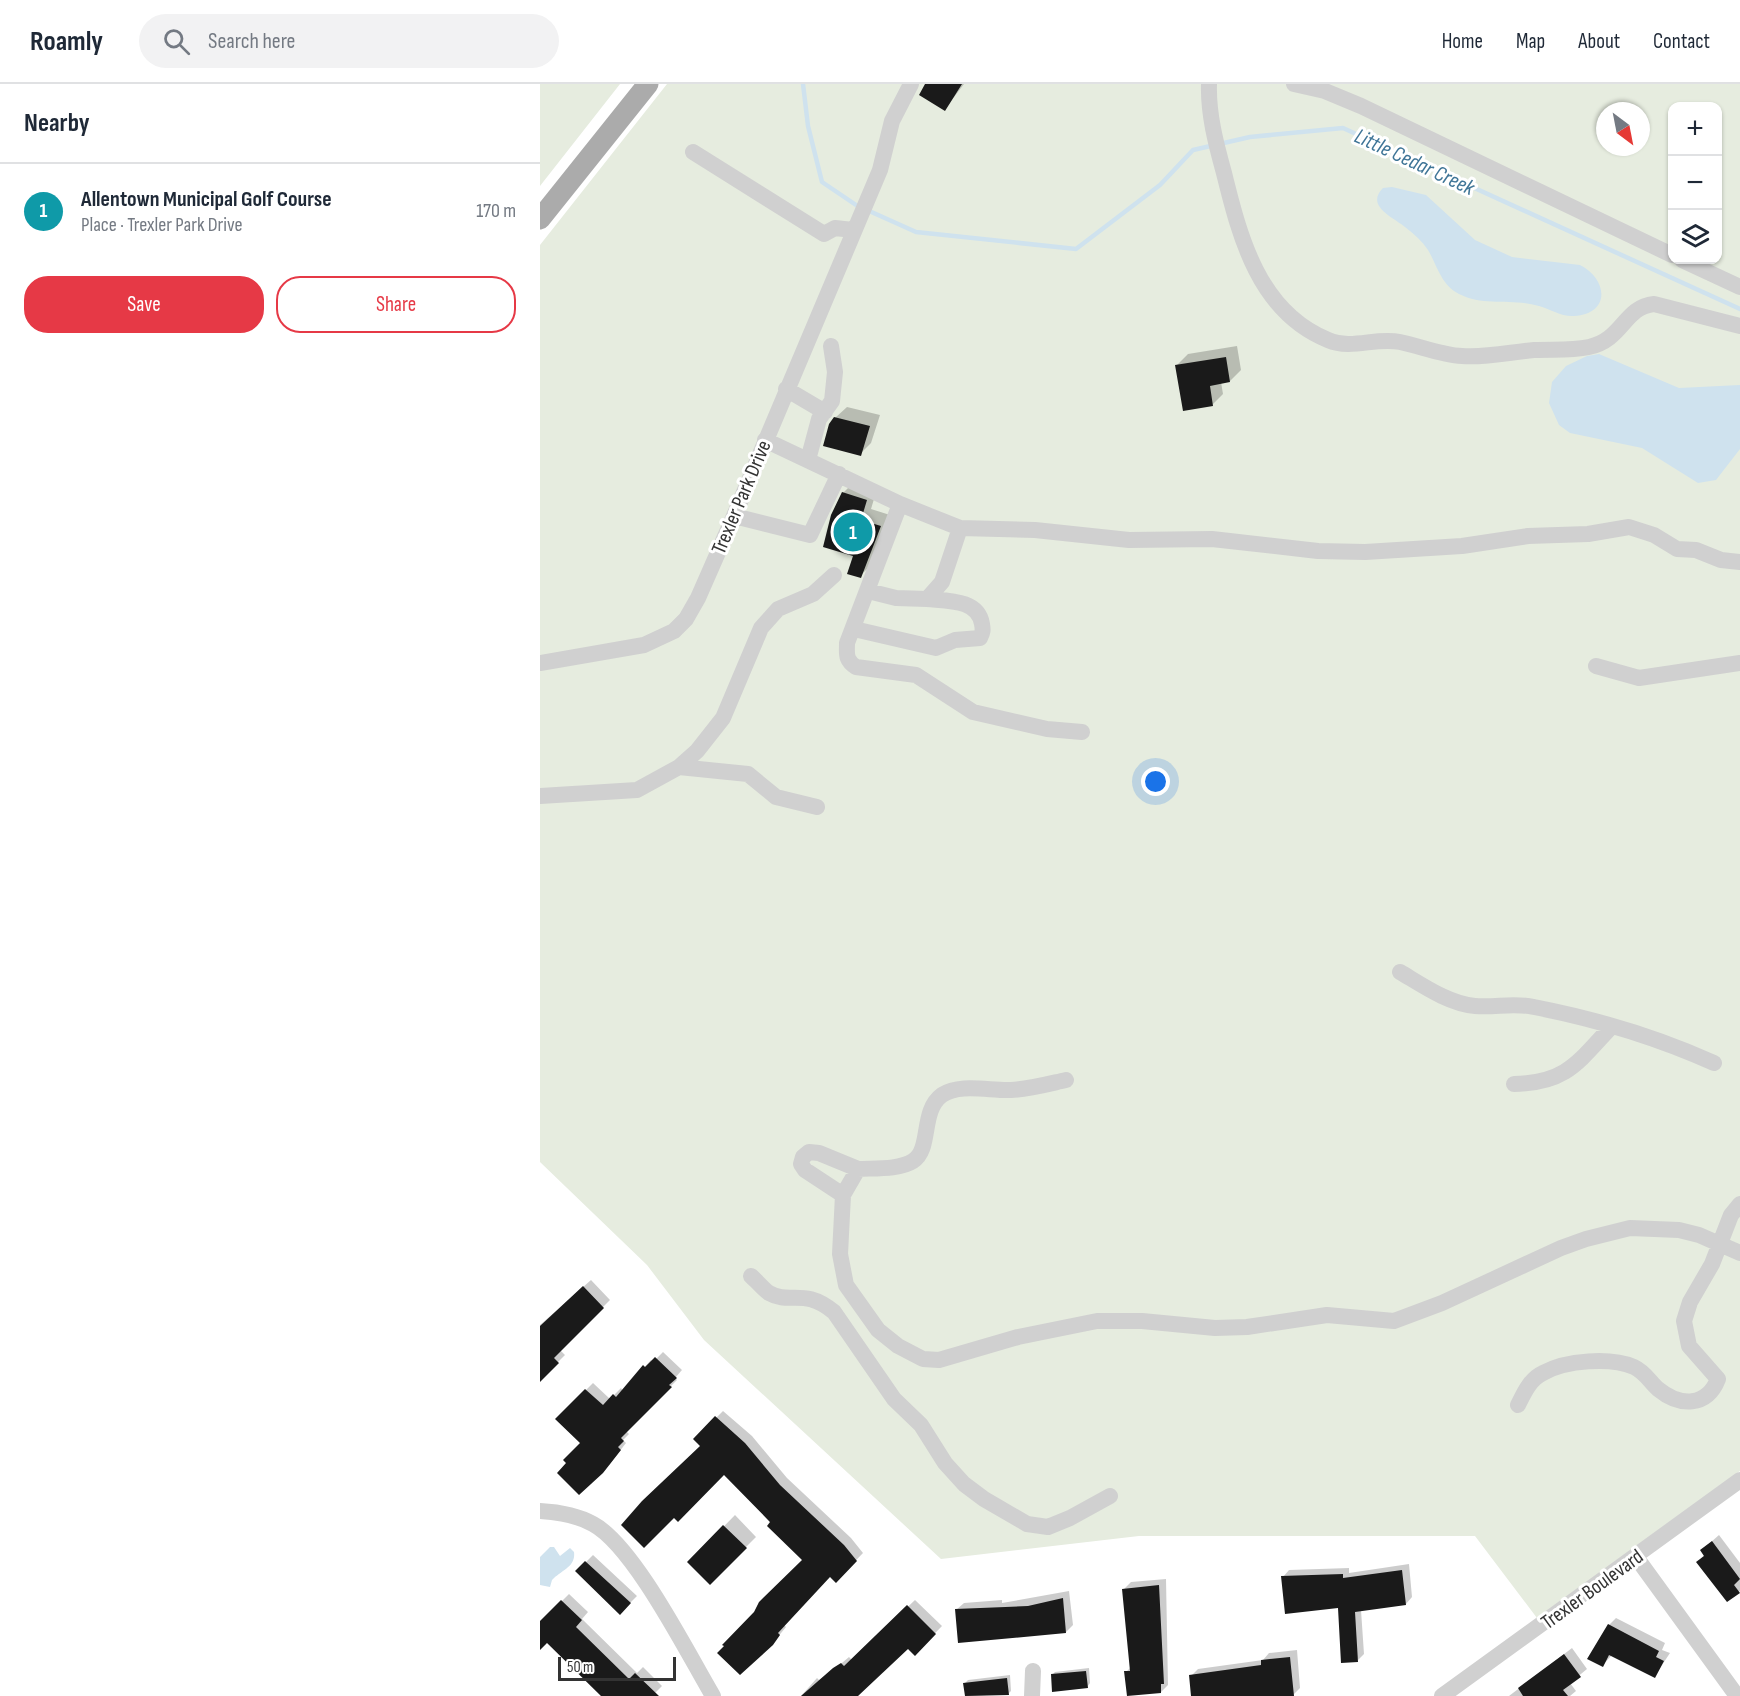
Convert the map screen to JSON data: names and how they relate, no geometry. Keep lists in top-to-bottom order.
{
  "streets": {
    "street": ["Trexler Park Drive", "Trexler Boulevard"]
  },
  "water": ["Little Cedar Creek"],
  "scale_bar": "50 m",
  "north": "bottom right",
  "page": {
    "header": "Roamly",
    "search": "Search here",
    "nav": [
      "Home",
      "Map",
      "About",
      "Contact"
    ],
    "heading": "Nearby",
    "map_buttons": ["+", "−"],
    "list": [
      {
        "mark": "1",
        "name": "Allentown Municipal Golf Course",
        "note": "Place · Trexler Park Drive",
        "value": "170 m"
      }
    ],
    "buttons": ["Save", "Share"],
    "pins": "1",
    "scale": "50 m"
  }
}
